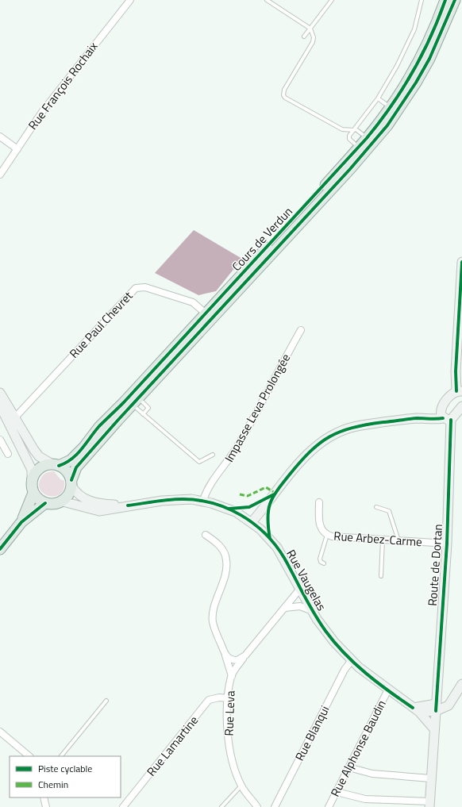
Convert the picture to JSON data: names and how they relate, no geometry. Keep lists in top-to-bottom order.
{
  "streets": {
    "main road": ["Cours de Verdun", "Route de Dortan", "Rue Vaugelas"],
    "street": [
      "Rue François Rochaix",
      "Rue Paul Chevret",
      "Impasse Leva Prolongée",
      "Rue Arbez-Carme",
      "Rue Leva",
      "Rue Blanqui",
      "Rue Lamartine",
      "Rue Alphonse Baudin"
    ]
  },
  "crossings": [
    ["Cours de Verdun", "Rue Paul Chevret"],
    ["Cours de Verdun", "Rue Vaugelas"],
    ["Impasse Leva Prolongée", "Rue Vaugelas"],
    ["Rue Arbez-Carme", "Route de Dortan"],
    ["Route de Dortan", "Rue Vaugelas"],
    ["Rue Vaugelas", "Rue Leva"],
    ["Rue Vaugelas", "Rue Blanqui"],
    ["Rue Vaugelas", "Rue Alphonse Baudin"],
    ["Rue Leva", "Rue Lamartine"]
  ],
  "legend": ["Piste cyclable", "Chemin"]
}
